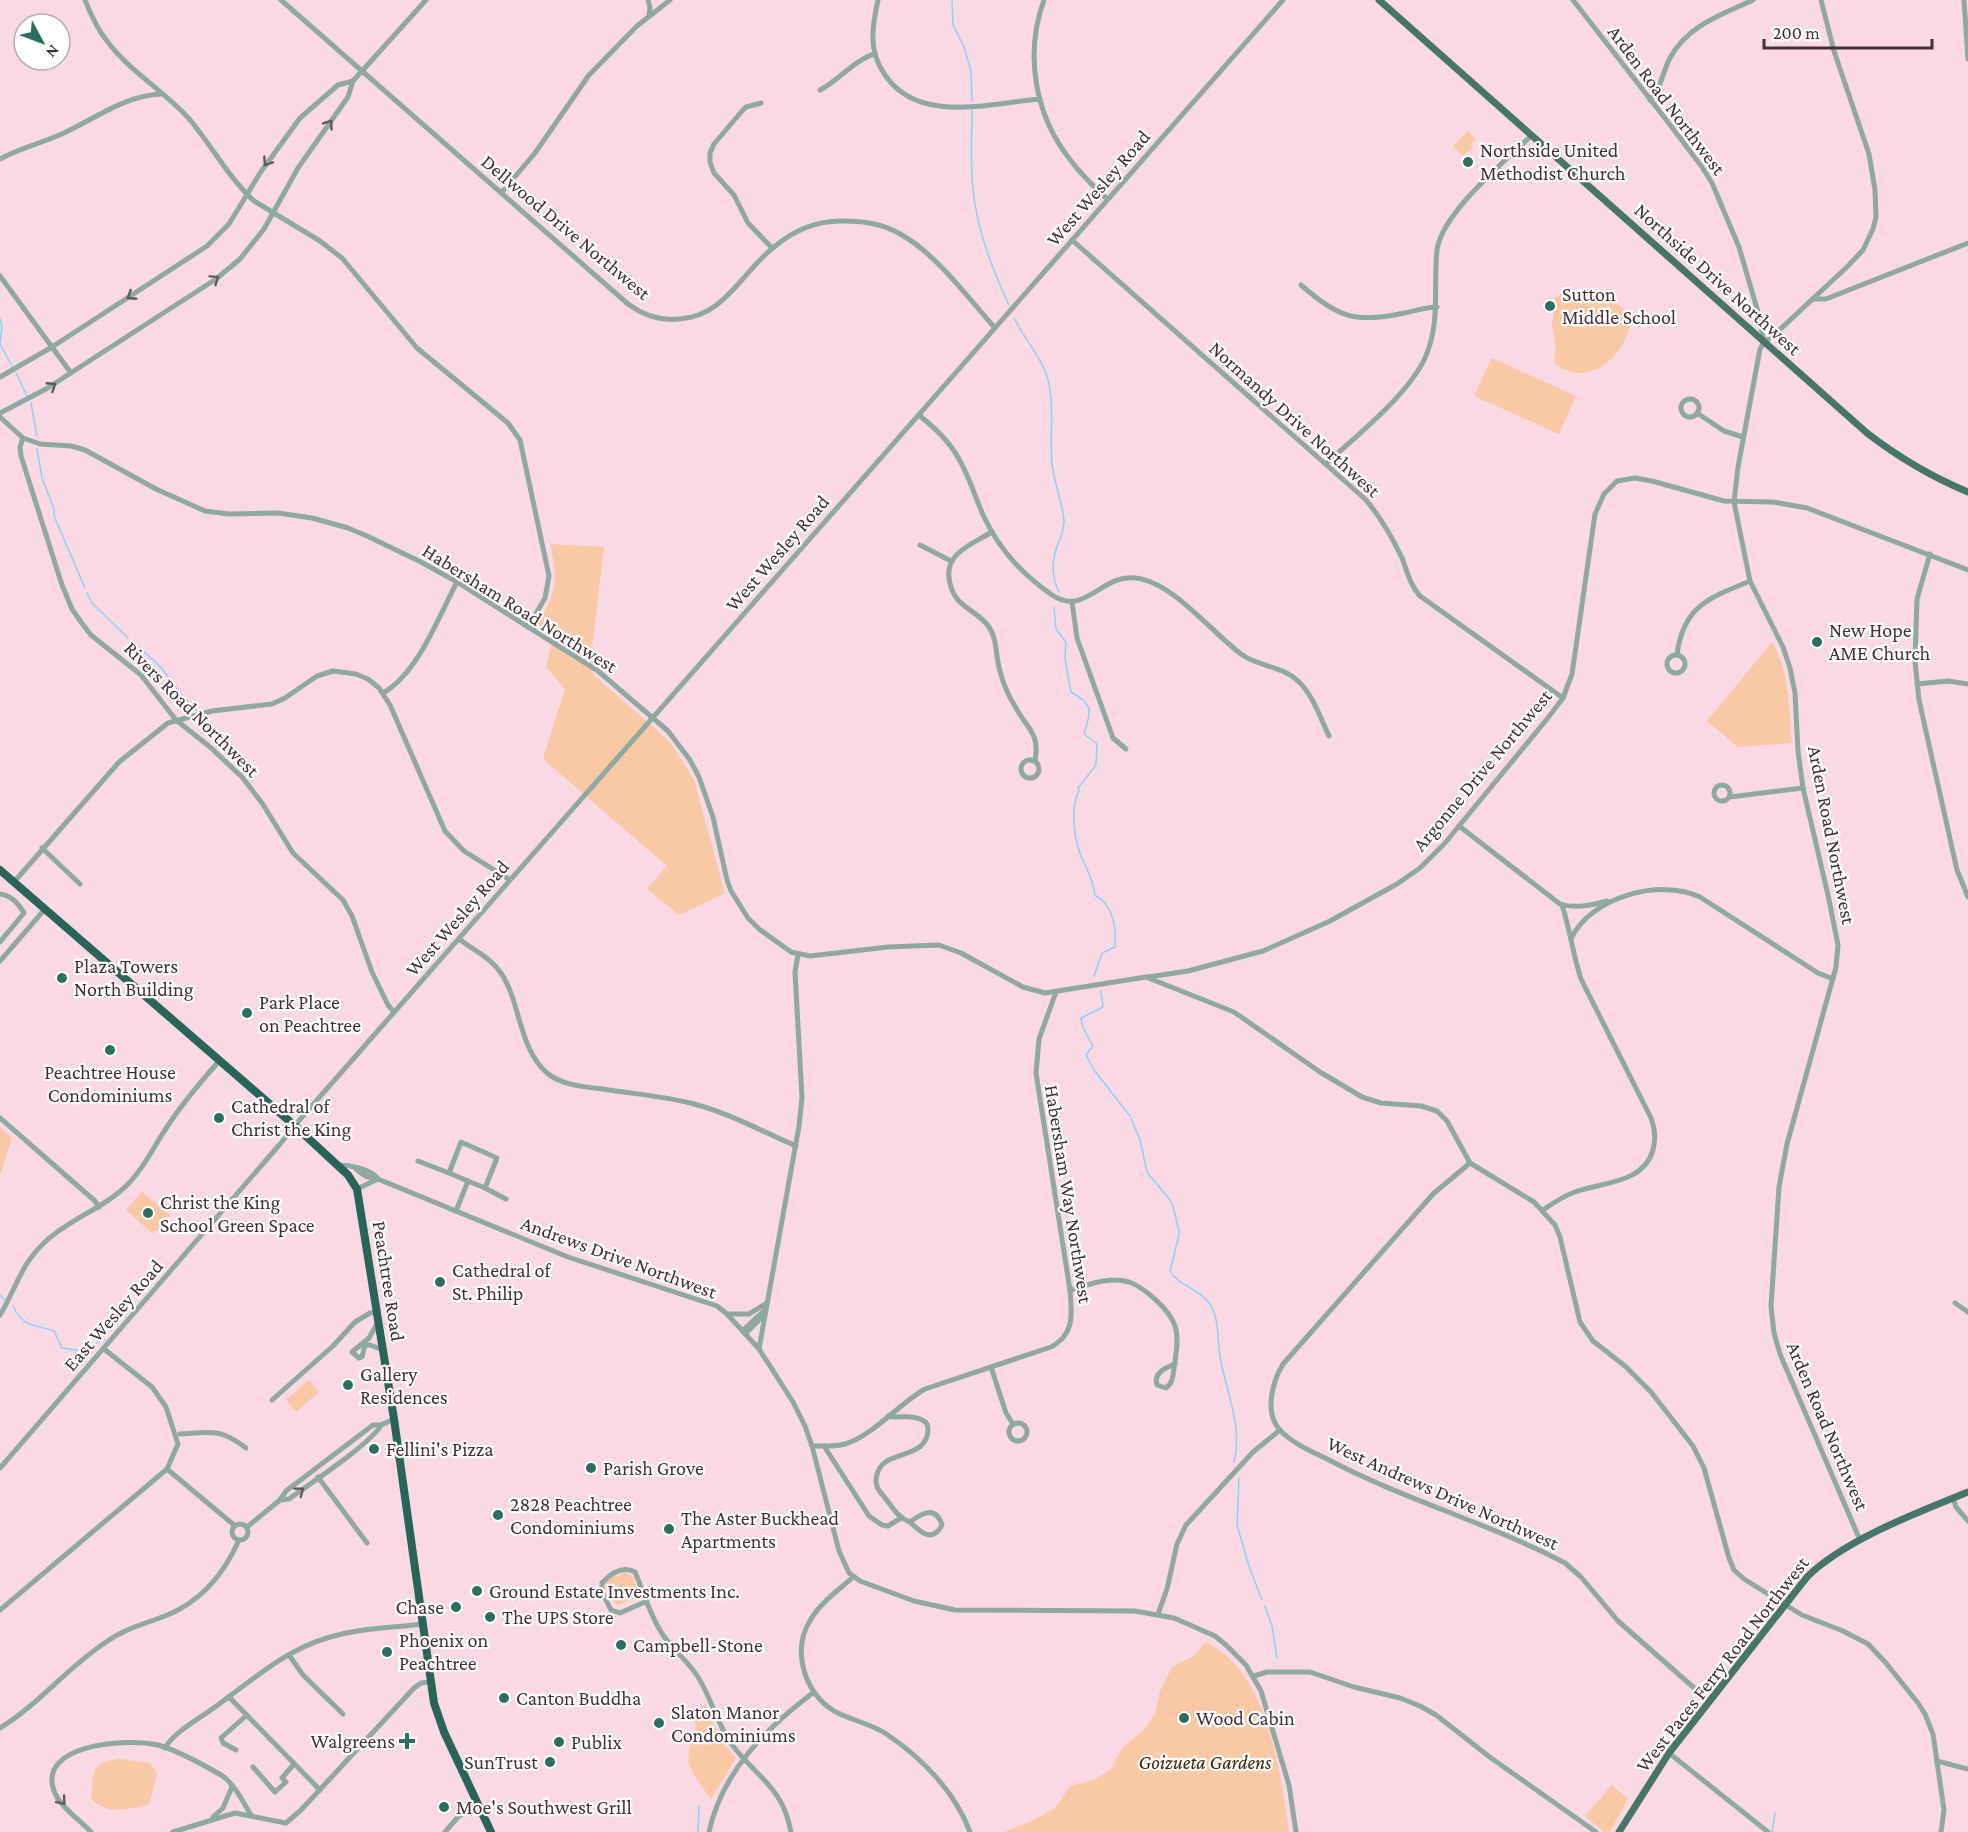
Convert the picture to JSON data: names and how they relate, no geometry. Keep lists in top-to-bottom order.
{
  "streets": {
    "highway": ["Peachtree Road"],
    "main road": ["Northside Drive Northwest", "West Paces Ferry Road Northwest"],
    "street": [
      "Arden Road Northwest",
      "West Wesley Road",
      "Dellwood Drive Northwest",
      "Normandy Drive Northwest",
      "Habersham Road Northwest",
      "Rivers Road Northwest",
      "Argonne Drive Northwest",
      "Habersham Way Northwest",
      "Andrews Drive Northwest",
      "East Wesley Road",
      "West Andrews Drive Northwest"
    ]
  },
  "crossings": [
    ["Arden Road Northwest", "Northside Drive Northwest"],
    ["Arden Road Northwest", "Argonne Drive Northwest"],
    ["Arden Road Northwest", "West Paces Ferry Road Northwest"],
    ["West Wesley Road", "Dellwood Drive Northwest"],
    ["West Wesley Road", "Normandy Drive Northwest"],
    ["West Wesley Road", "Habersham Road Northwest"],
    ["West Wesley Road", "Rivers Road Northwest"],
    ["West Wesley Road", "Peachtree Road"],
    ["West Wesley Road", "East Wesley Road"],
    ["Normandy Drive Northwest", "Argonne Drive Northwest"],
    ["Habersham Road Northwest", "Rivers Road Northwest"],
    ["Habersham Way Northwest", "Andrews Drive Northwest"],
    ["Andrews Drive Northwest", "Peachtree Road"],
    ["Peachtree Road", "East Wesley Road"],
    ["West Andrews Drive Northwest", "West Paces Ferry Road Northwest"]
  ],
  "parks": ["Goizueta Gardens"],
  "places": {
    "other": [
      "Northside United Methodist Church",
      "Sutton Middle School",
      "New Hope AME Church",
      "Plaza Towers North Building",
      "Park Place on Peachtree",
      "Peachtree House Condominiums",
      "Cathedral of Christ the King",
      "Christ the King School Green Space",
      "Cathedral of St. Philip",
      "Gallery Residences",
      "Fellini's Pizza",
      "Parish Grove",
      "2828 Peachtree Condominiums",
      "The Aster Buckhead Apartments",
      "Ground Estate Investments Inc.",
      "Chase",
      "The UPS Store",
      "Campbell-Stone",
      "Phoenix on Peachtree",
      "Canton Buddha",
      "Wood Cabin",
      "Slaton Manor Condominiums",
      "Publix",
      "SunTrust",
      "Moe's Southwest Grill"
    ],
    "health": ["Walgreens"]
  },
  "scale_bar": "200 m",
  "north": "bottom right"
}
